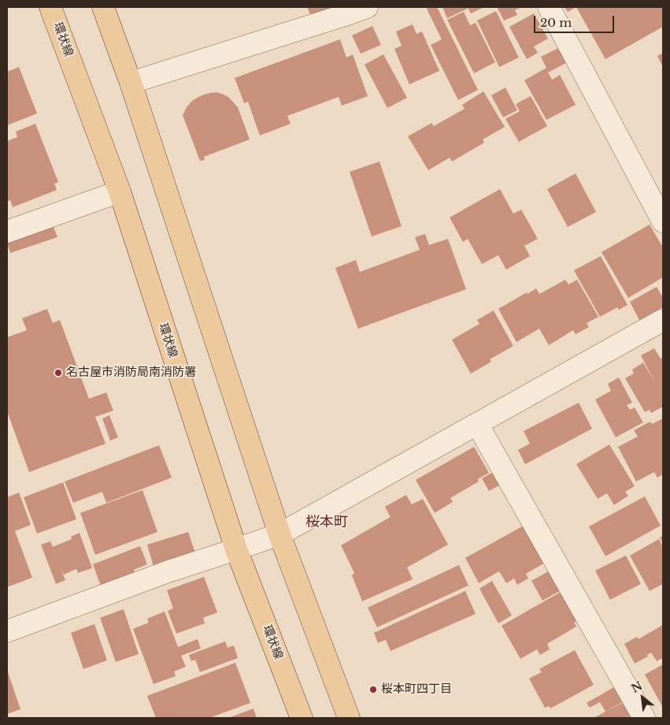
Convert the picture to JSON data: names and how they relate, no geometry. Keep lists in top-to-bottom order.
{
  "streets": {
    "main road": ["環状線"]
  },
  "districts": ["桜本町"],
  "places": ["名古屋市消防局南消防署", "桜本町四丁目"],
  "scale_bar": "20 m",
  "north": "top left"
}
